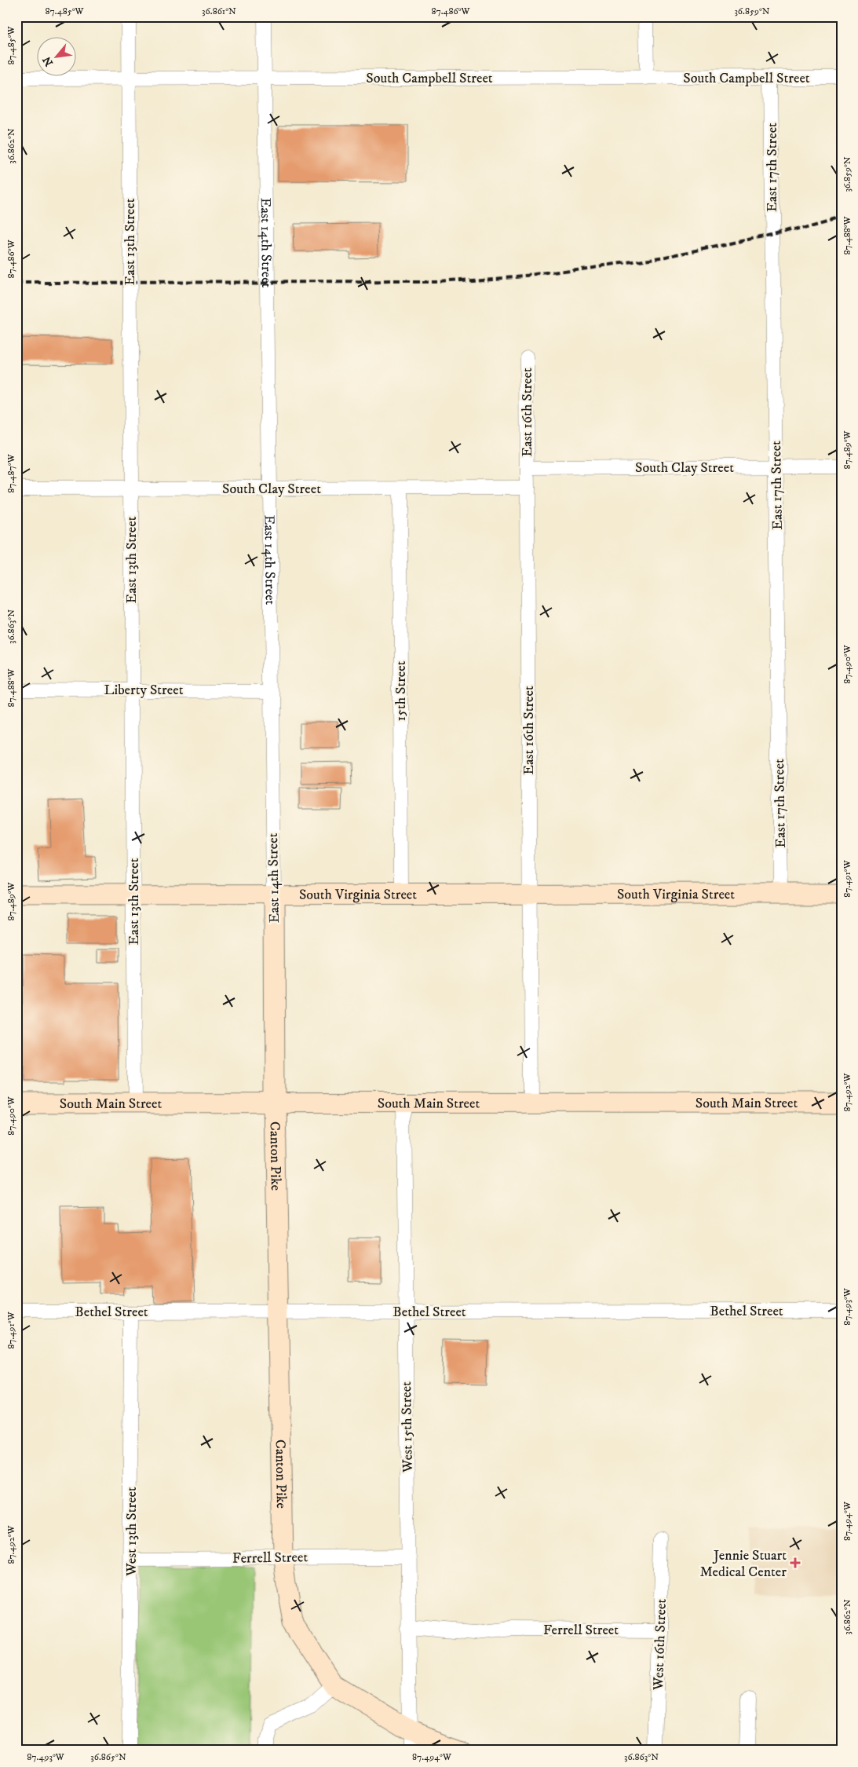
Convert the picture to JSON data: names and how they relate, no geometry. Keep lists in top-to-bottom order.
{
  "streets": {
    "main road": [
      "East 14th Street",
      "South Virginia Street",
      "South Main Street",
      "Canton Pike"
    ],
    "street": [
      "South Campbell Street",
      "East 17th Street",
      "East 13th Street",
      "East 16th Street",
      "South Clay Street",
      "Liberty Street",
      "15th Street",
      "Bethel Street",
      "West 15th Street",
      "West 13th Street",
      "Ferrell Street",
      "West 16th Street"
    ]
  },
  "crossings": [
    ["South Campbell Street", "East 17th Street"],
    ["South Campbell Street", "East 13th Street"],
    ["South Campbell Street", "East 14th Street"],
    ["East 17th Street", "South Clay Street"],
    ["East 17th Street", "South Virginia Street"],
    ["East 13th Street", "South Clay Street"],
    ["East 13th Street", "Liberty Street"],
    ["East 13th Street", "South Virginia Street"],
    ["East 13th Street", "South Main Street"],
    ["East 14th Street", "South Clay Street"],
    ["East 14th Street", "Liberty Street"],
    ["East 14th Street", "South Virginia Street"],
    ["East 14th Street", "South Main Street"],
    ["East 14th Street", "Canton Pike"],
    ["East 16th Street", "South Clay Street"],
    ["East 16th Street", "South Virginia Street"],
    ["East 16th Street", "South Main Street"],
    ["South Clay Street", "15th Street"],
    ["15th Street", "South Virginia Street"],
    ["South Main Street", "Canton Pike"],
    ["South Main Street", "West 15th Street"],
    ["Canton Pike", "Bethel Street"],
    ["Canton Pike", "West 15th Street"],
    ["Canton Pike", "Ferrell Street"],
    ["Bethel Street", "West 15th Street"],
    ["Bethel Street", "West 13th Street"],
    ["West 15th Street", "Ferrell Street"],
    ["West 13th Street", "Ferrell Street"],
    ["Ferrell Street", "West 16th Street"]
  ],
  "places": {
    "health": ["Jennie Stuart Medical Center"]
  },
  "north": "bottom left",
  "coordinates": [
    "87.485°W",
    "36.861°N",
    "87.486°W",
    "36.859°N",
    "36.862°N",
    "87.488°W",
    "87.489°W",
    "87.487°W",
    "36.863°N",
    "87.490°W",
    "87.491°W",
    "87.492°W",
    "87.493°W",
    "87.494°W",
    "36.865°N"
  ]
}
